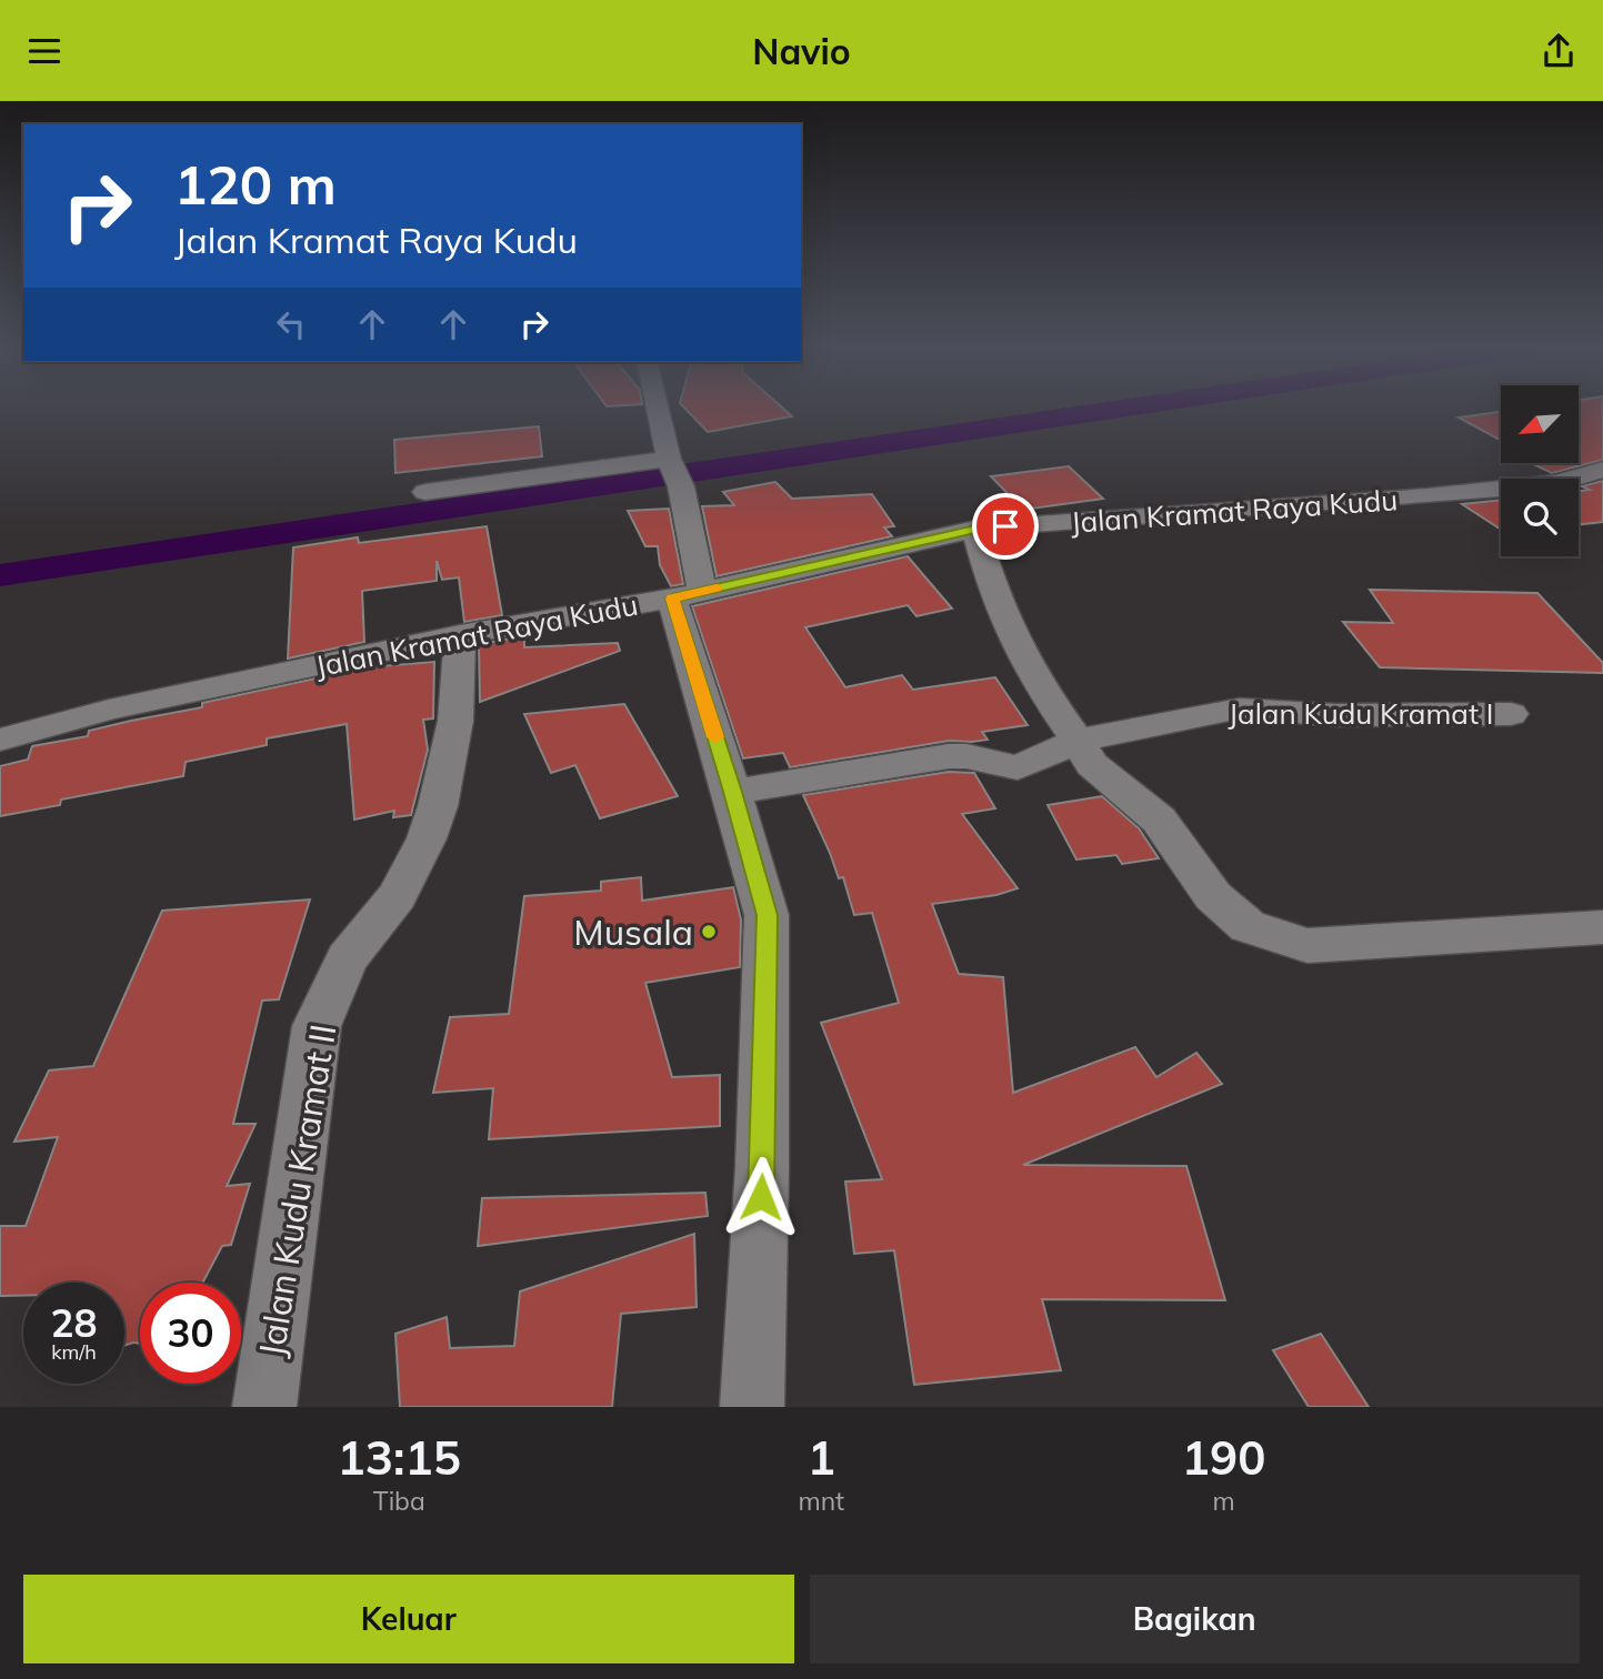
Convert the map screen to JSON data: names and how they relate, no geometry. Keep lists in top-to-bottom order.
{
  "streets": {
    "street": ["Jalan Kramat Raya Kudu", "Jalan Kudu Kramat I", "Jalan Kudu Kramat II"]
  },
  "crossings": [
    ["Jalan Kramat Raya Kudu", "Jalan Kudu Kramat II"]
  ],
  "places": ["Musala"],
  "north": "bottom left",
  "page": {
    "header": "Navio",
    "turn": ["120 m", "Jalan Kramat Raya Kudu"],
    "speed": "28 km/h",
    "limit": "30",
    "eta": [
      "13:15",
      "Tiba",
      "1",
      "mnt",
      "190",
      "m"
    ],
    "buttons": ["Keluar", "Bagikan"]
  }
}
